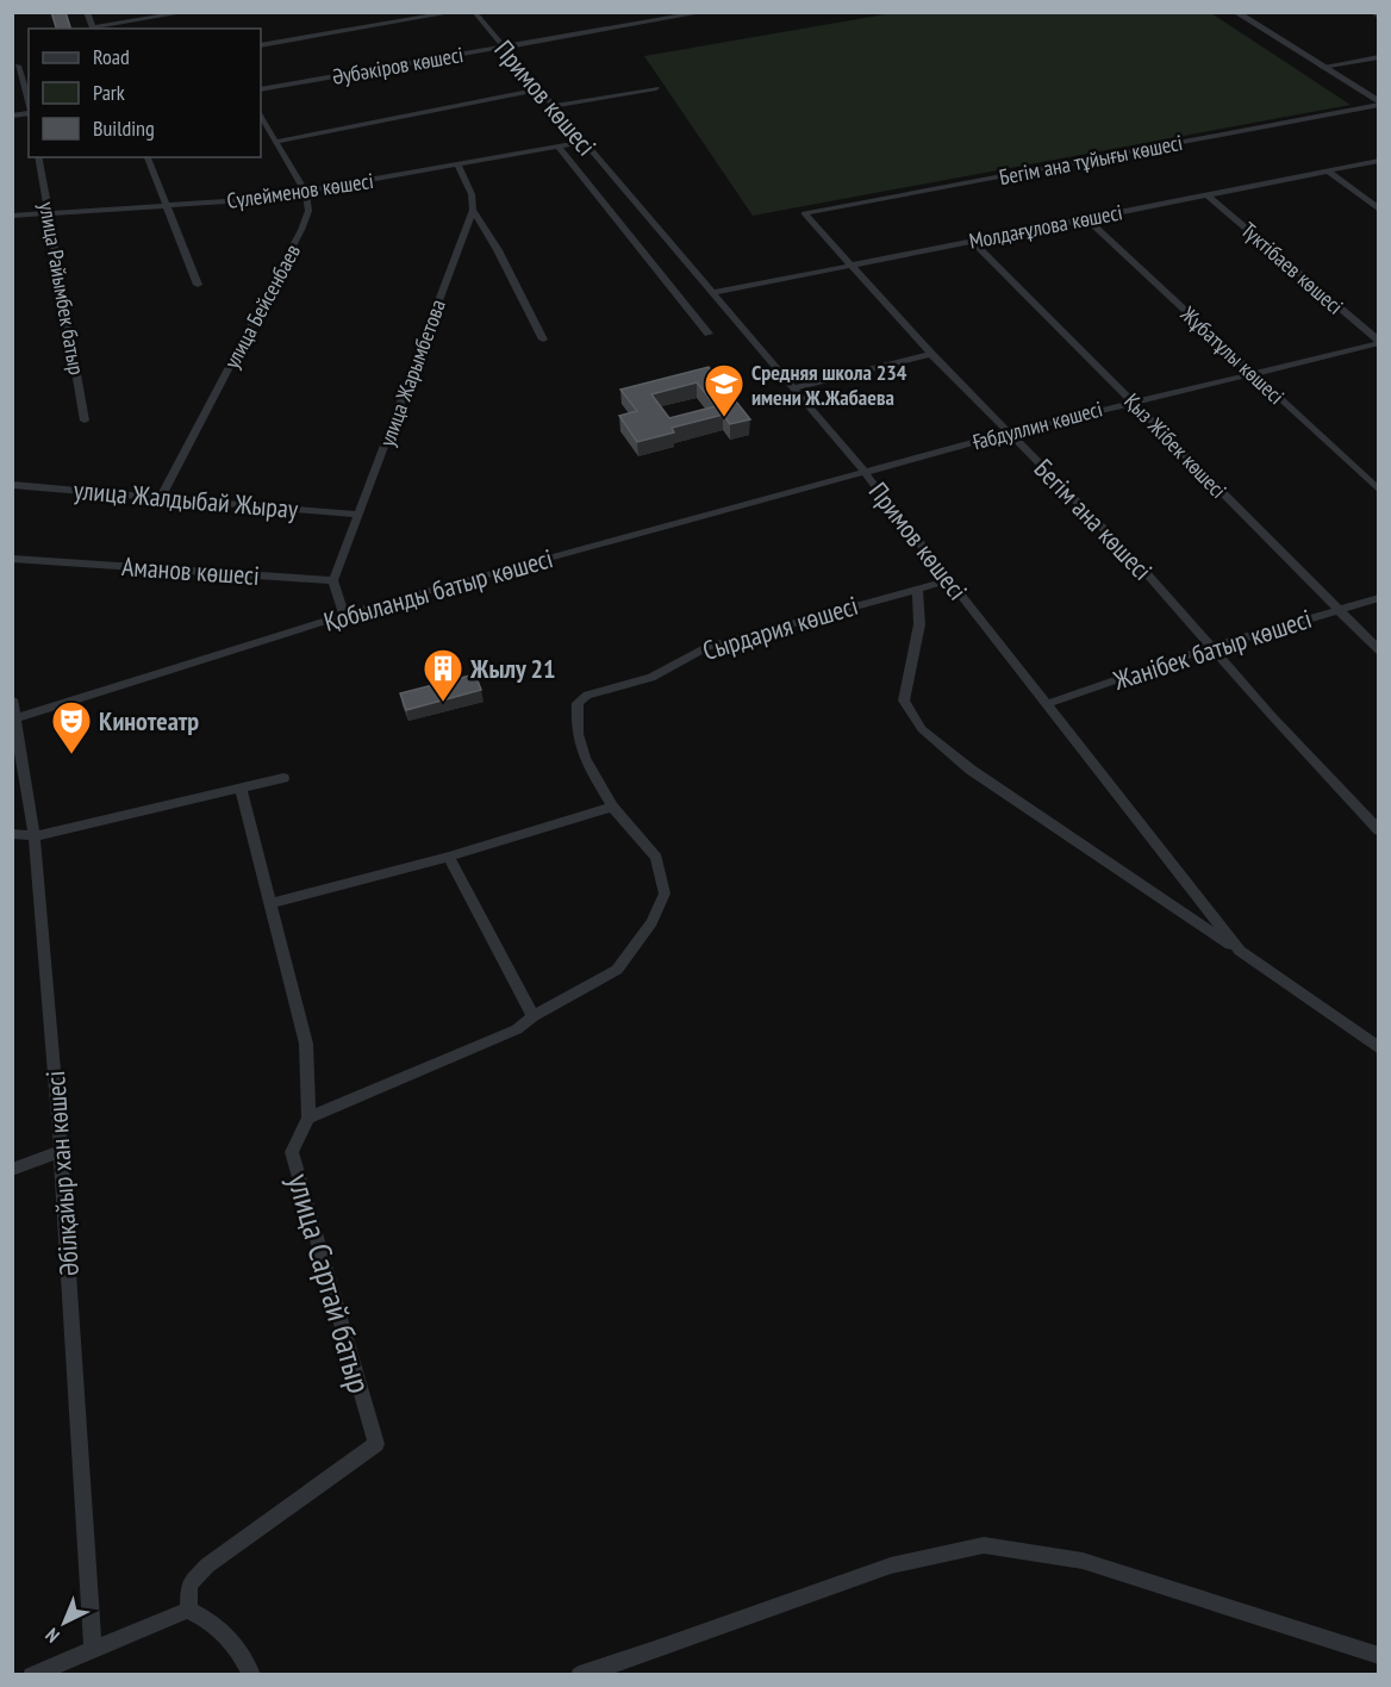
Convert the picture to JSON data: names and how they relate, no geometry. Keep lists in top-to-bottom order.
{
  "streets": {
    "street": [
      "Әубәкіров көшесі",
      "Примов көшесі",
      "Бегім ана тұйығы көшесі",
      "Сүлейменов көшесі",
      "Молдағұлова көшесі",
      "Түктібаев көшесі",
      "улица Райымбек батыр",
      "улица Бейсенбаев",
      "Жұбатұлы көшесі",
      "улица Жарымбетова",
      "Ғабдуллин көшесі",
      "Қыз Жібек көшесі",
      "улица Жалдыбай Жырау",
      "Бегім ана көшесі",
      "Аманов көшесі",
      "Қобыланды батыр көшесі",
      "Сырдария көшесі",
      "Жанібек батыр көшесі",
      "Әбілқайыр хан көшесі",
      "улица Сартай батыр"
    ]
  },
  "crossings": [
    ["Әубәкіров көшесі", "Примов көшесі"],
    ["Примов көшесі", "Сүлейменов көшесі"],
    ["Примов көшесі", "Молдағұлова көшесі"],
    ["Примов көшесі", "Ғабдуллин көшесі"],
    ["Примов көшесі", "Қобыланды батыр көшесі"],
    ["Примов көшесі", "Сырдария көшесі"],
    ["Примов көшесі", "Жанібек батыр көшесі"],
    ["Бегім ана тұйығы көшесі", "Бегім ана көшесі"],
    ["Сүлейменов көшесі", "улица Райымбек батыр"],
    ["Сүлейменов көшесі", "улица Бейсенбаев"],
    ["Молдағұлова көшесі", "Түктібаев көшесі"],
    ["Молдағұлова көшесі", "Жұбатұлы көшесі"],
    ["Молдағұлова көшесі", "Қыз Жібек көшесі"],
    ["Молдағұлова көшесі", "Бегім ана көшесі"],
    ["Түктібаев көшесі", "Ғабдуллин көшесі"],
    ["улица Бейсенбаев", "улица Жалдыбай Жырау"],
    ["Жұбатұлы көшесі", "Ғабдуллин көшесі"],
    ["улица Жарымбетова", "улица Жалдыбай Жырау"],
    ["улица Жарымбетова", "Аманов көшесі"],
    ["Ғабдуллин көшесі", "Қыз Жібек көшесі"],
    ["Ғабдуллин көшесі", "Бегім ана көшесі"],
    ["Ғабдуллин көшесі", "Қобыланды батыр көшесі"],
    ["Қыз Жібек көшесі", "Жанібек батыр көшесі"],
    ["Бегім ана көшесі", "Жанібек батыр көшесі"],
    ["Қобыланды батыр көшесі", "Әбілқайыр хан көшесі"]
  ],
  "places": {
    "school or university": ["Средняя школа 234 имени Ж.Жабаева"],
    "building": ["Жылу 21"],
    "theatre": ["Кинотеатр"]
  },
  "legend": ["Road", "Park", "Building"],
  "north": "bottom left"
}
